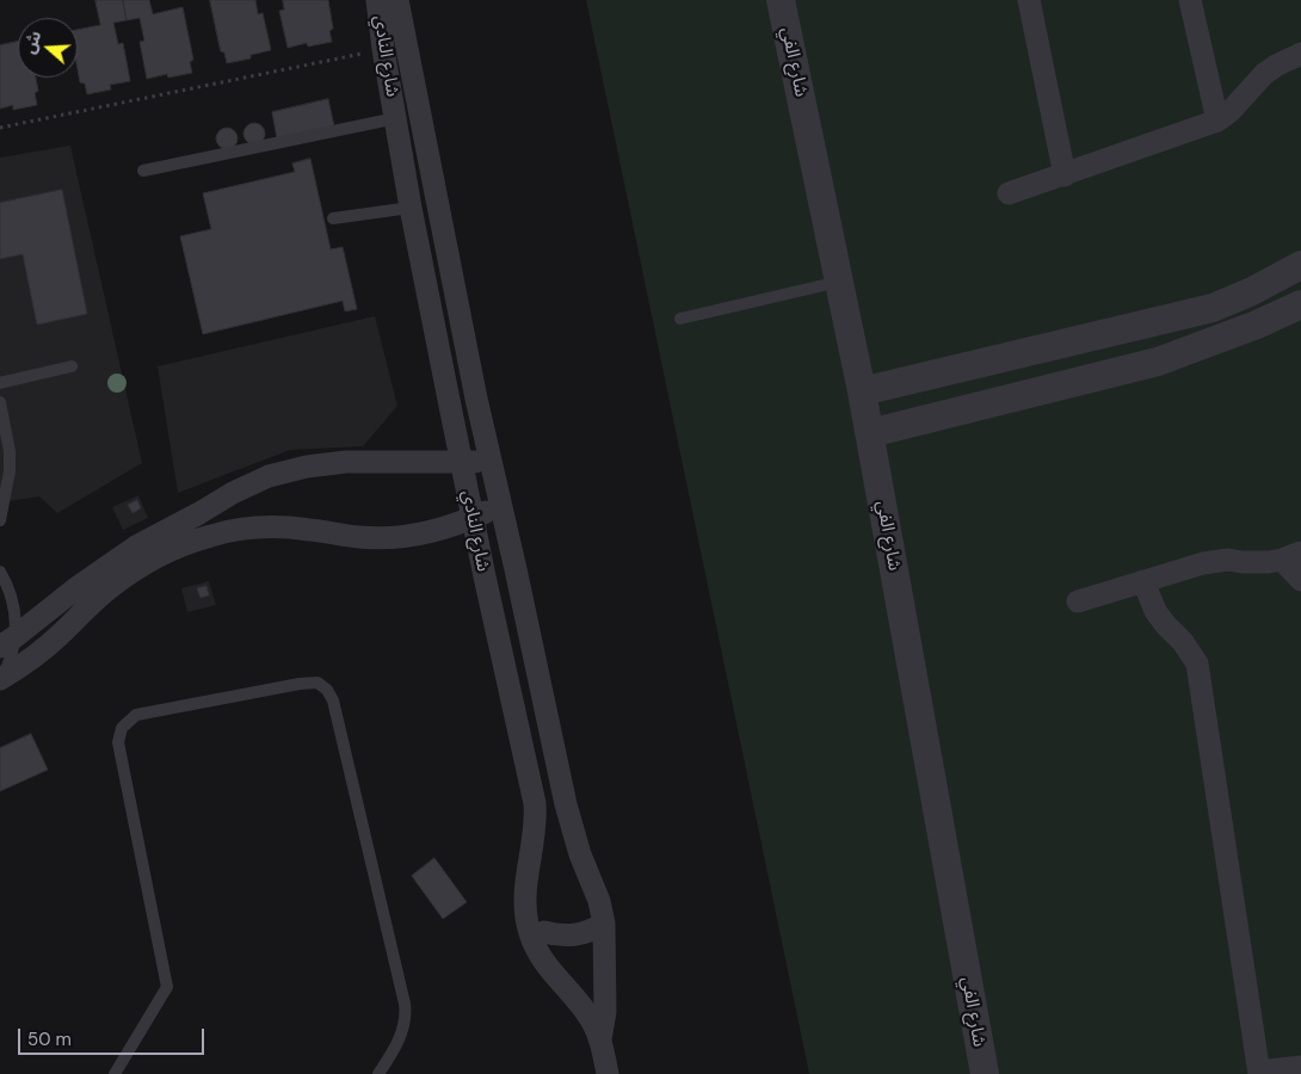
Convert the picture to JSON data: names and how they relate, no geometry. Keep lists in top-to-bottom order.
{
  "streets": {
    "street": ["شارع النادي", "شارع الفي"]
  },
  "scale_bar": "50 m",
  "north": "left"
}
